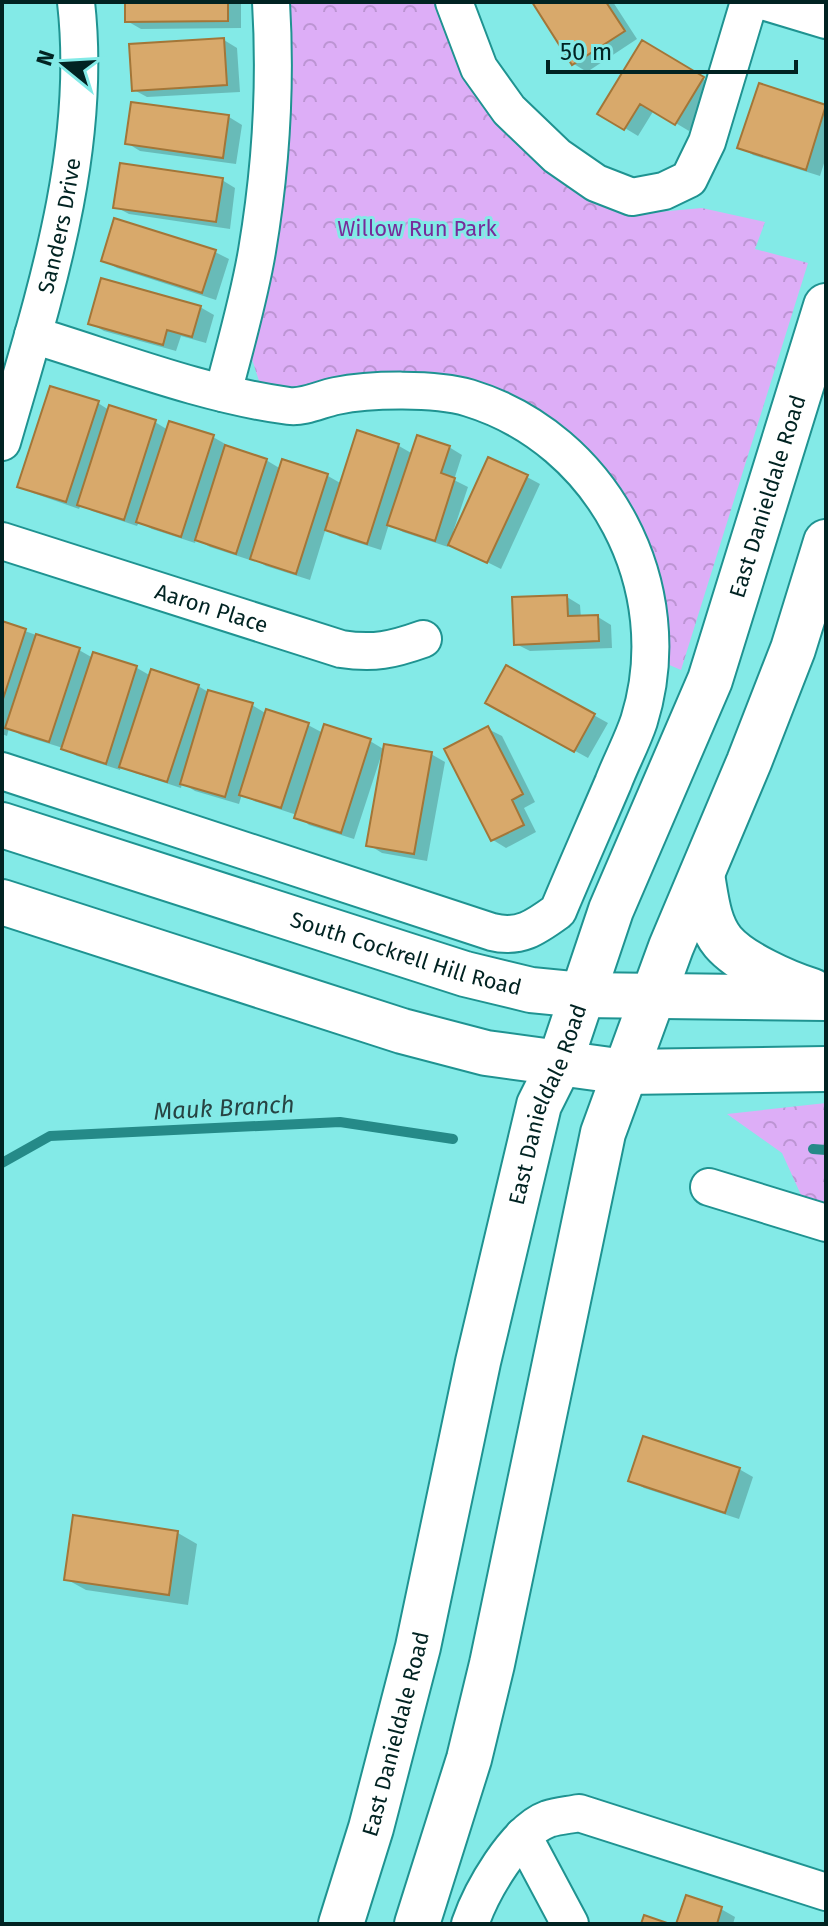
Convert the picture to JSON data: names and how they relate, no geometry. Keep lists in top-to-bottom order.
{
  "streets": {
    "main road": ["East Danieldale Road", "South Cockrell Hill Road"],
    "street": ["Sanders Drive", "Aaron Place"]
  },
  "crossings": [
    ["East Danieldale Road", "South Cockrell Hill Road"]
  ],
  "water": ["Mauk Branch"],
  "parks": ["Willow Run Park"],
  "scale_bar": "50 m",
  "north": "left"
}
